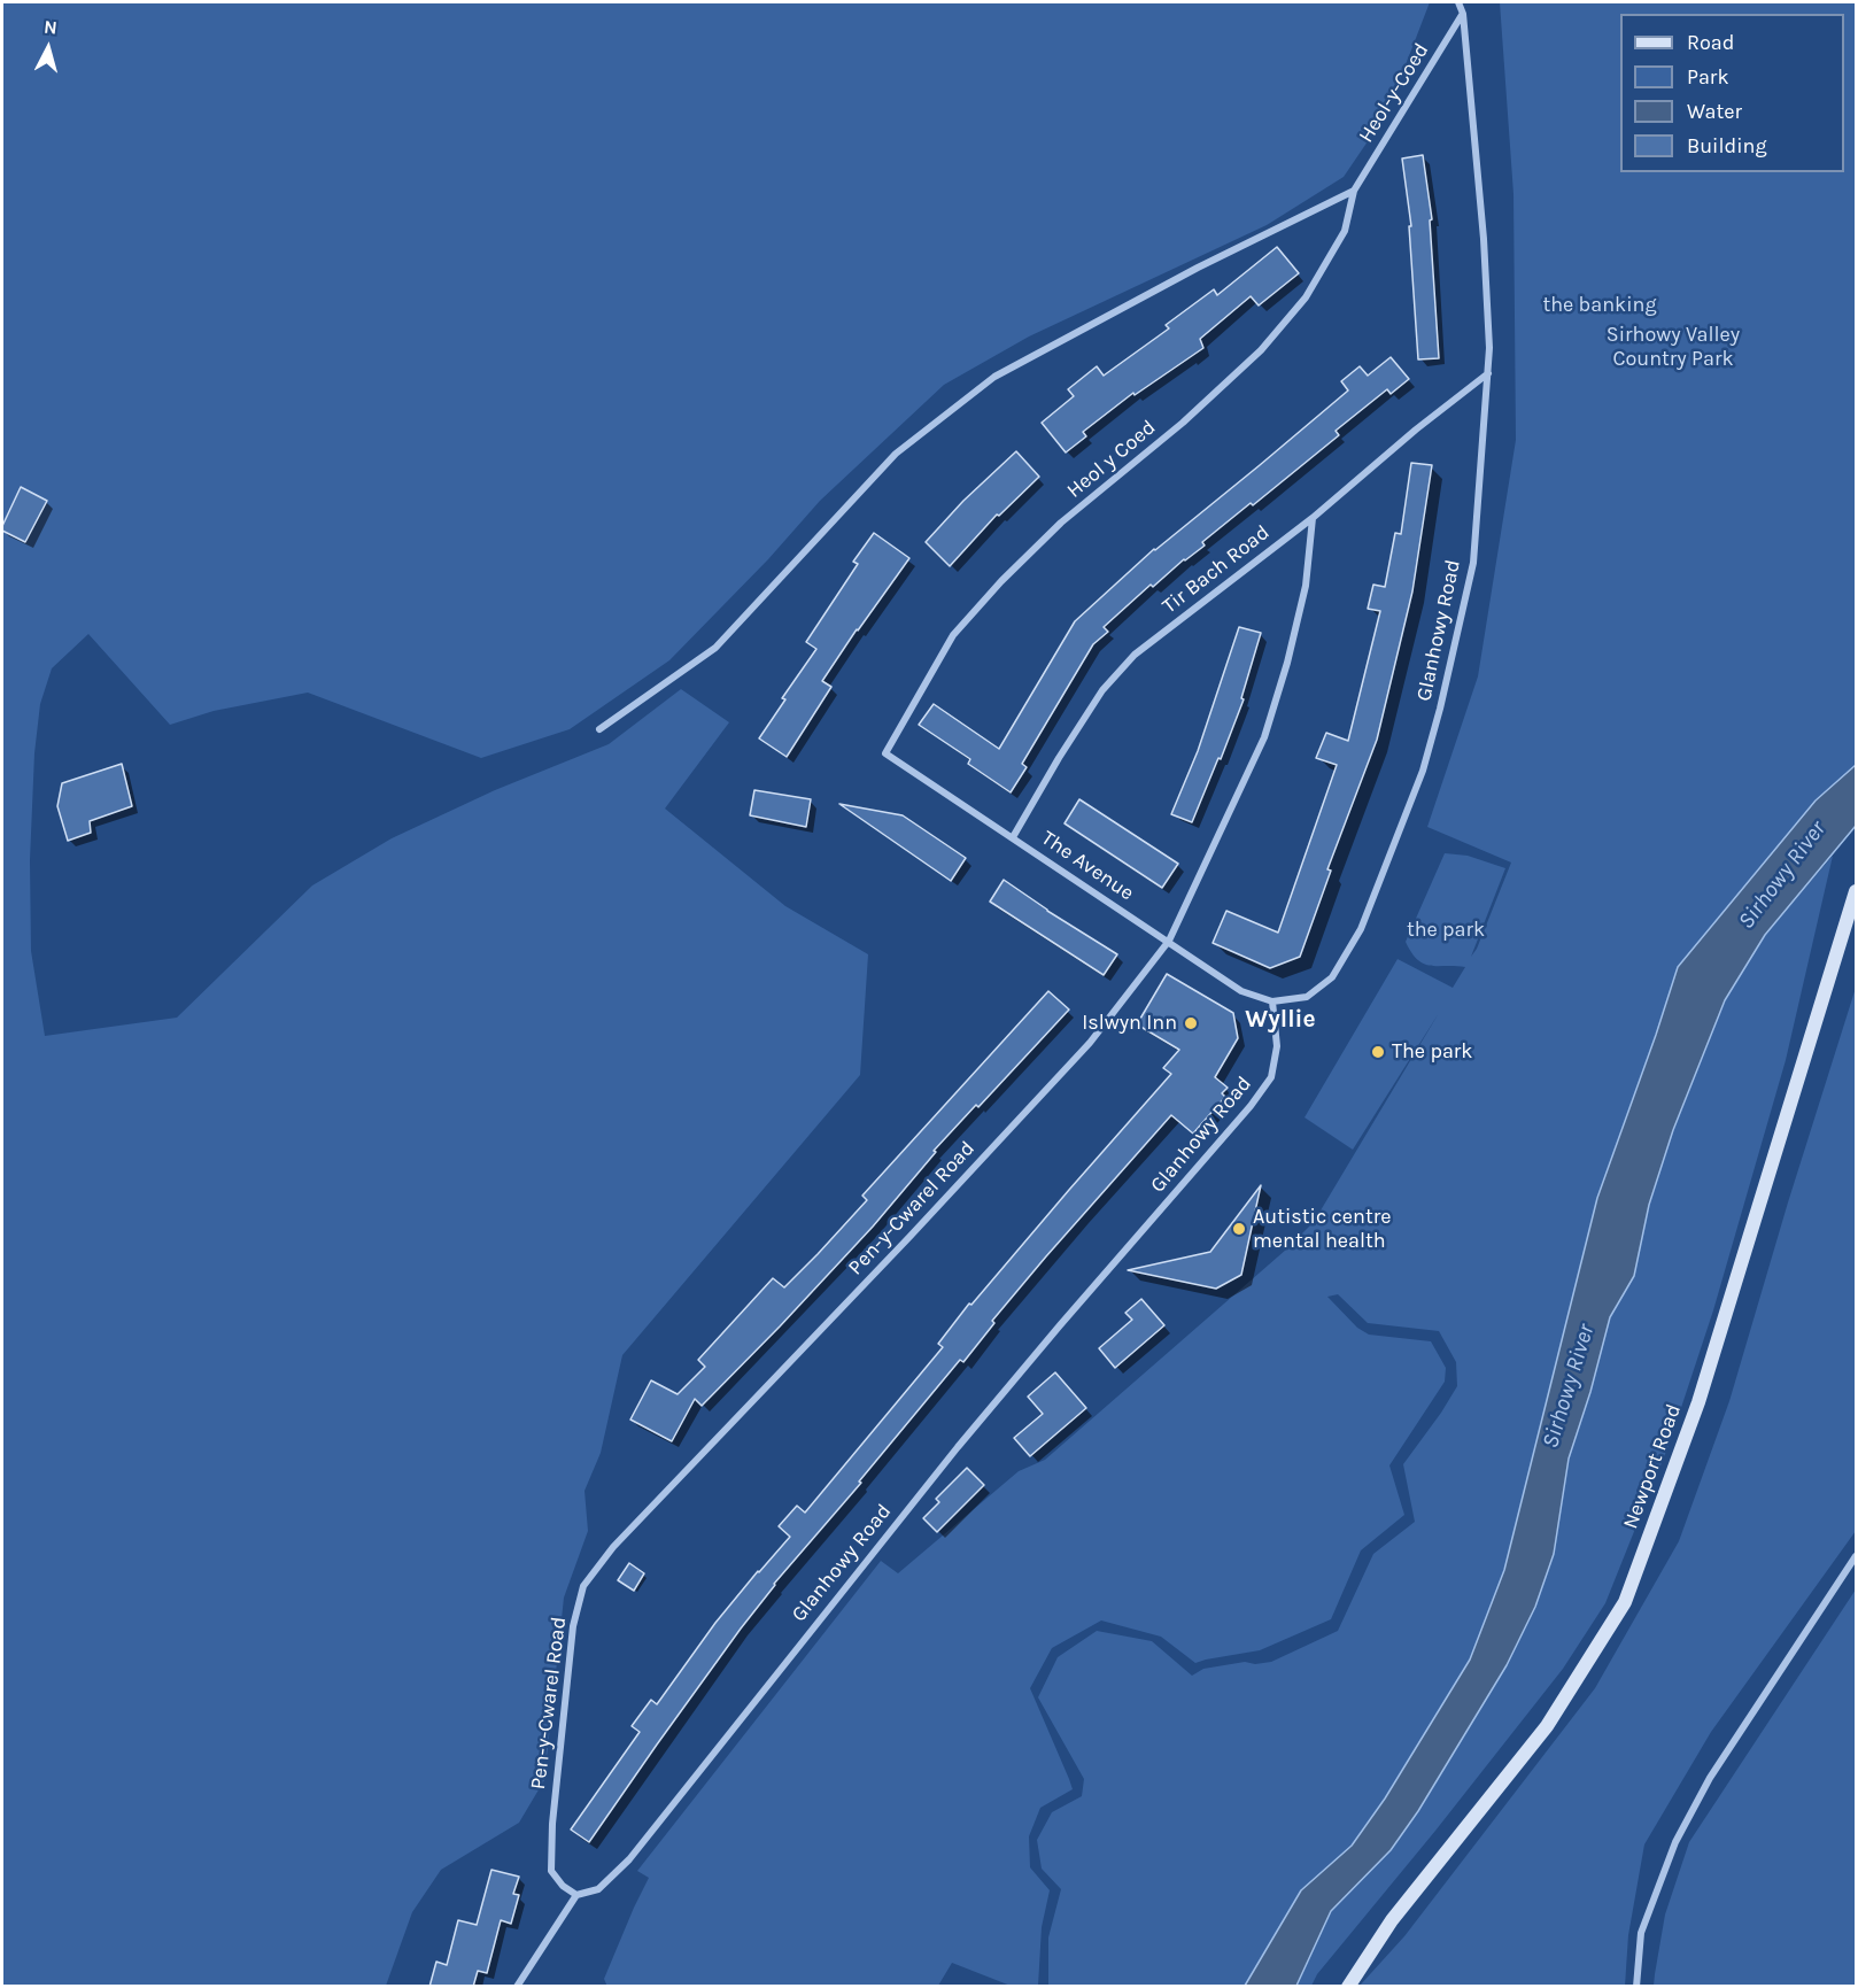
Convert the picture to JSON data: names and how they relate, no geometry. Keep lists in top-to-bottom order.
{
  "streets": {
    "main road": ["Newport Road"],
    "street": [
      "Heol-y-Coed",
      "Heol y Coed",
      "Tir Bach Road",
      "Glanhowy Road",
      "The Avenue",
      "Pen-y-Cwarel Road"
    ]
  },
  "crossings": [
    ["Heol-y-Coed", "Heol y Coed"],
    ["Heol-y-Coed", "Glanhowy Road"],
    ["Heol y Coed", "The Avenue"],
    ["Tir Bach Road", "Glanhowy Road"],
    ["Tir Bach Road", "The Avenue"],
    ["Tir Bach Road", "Pen-y-Cwarel Road"],
    ["Glanhowy Road", "The Avenue"],
    ["Glanhowy Road", "Pen-y-Cwarel Road"],
    ["The Avenue", "Pen-y-Cwarel Road"]
  ],
  "districts": ["Wyllie"],
  "water": ["Sirhowy River"],
  "parks": ["the banking", "Sirhowy Valley Country Park", "the park"],
  "places": ["Islwyn Inn", "The park", "Autistic centre mental health"],
  "legend": [
    "Road",
    "Park",
    "Water",
    "Building"
  ],
  "north": "top"
}
